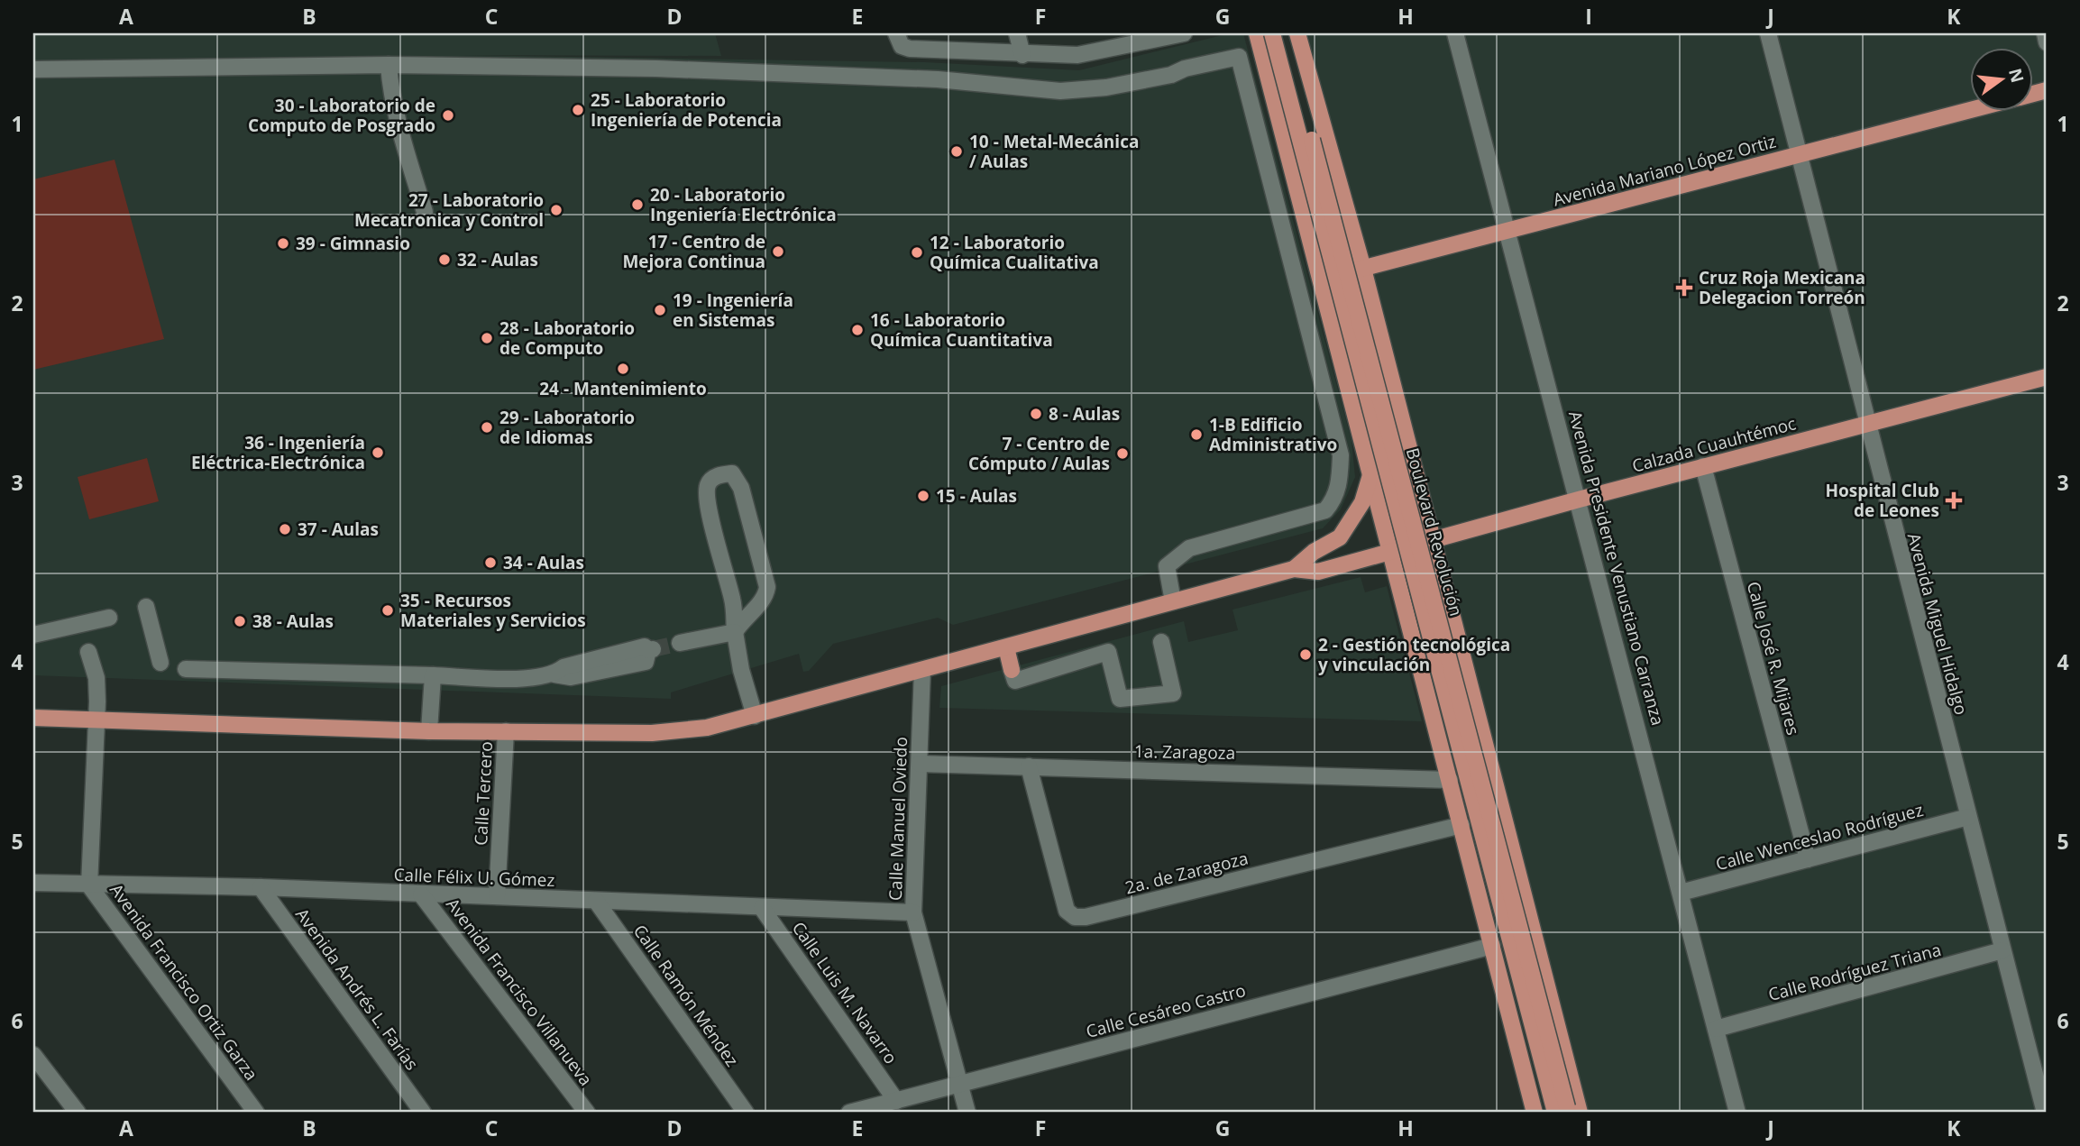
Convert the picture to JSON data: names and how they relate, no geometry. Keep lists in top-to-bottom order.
{
  "streets": {
    "main road": ["Avenida Mariano López Ortiz", "Calzada Cuauhtémoc", "Boulevard Revolución"],
    "street": [
      "Avenida Presidente Venustiano Carranza",
      "Avenida Miguel Hidalgo",
      "Calle José R. Mijares",
      "1a. Zaragoza",
      "Calle Tercero",
      "Calle Manuel Oviedo",
      "Calle Wenceslao Rodríguez",
      "2a. de Zaragoza",
      "Calle Félix U. Gómez",
      "Calle Rodríguez Triana",
      "Avenida Francisco Ortiz Garza",
      "Avenida Andrés L. Farías",
      "Avenida Francisco Villanueva",
      "Calle Luis M. Navarro",
      "Calle Ramón Méndez",
      "Calle Cesáreo Castro"
    ]
  },
  "crossings": [
    ["Avenida Mariano López Ortiz", "Avenida Presidente Venustiano Carranza"],
    ["Avenida Mariano López Ortiz", "Avenida Miguel Hidalgo"],
    ["Calzada Cuauhtémoc", "Avenida Presidente Venustiano Carranza"],
    ["Calzada Cuauhtémoc", "Avenida Miguel Hidalgo"],
    ["Calzada Cuauhtémoc", "Calle José R. Mijares"],
    ["Avenida Presidente Venustiano Carranza", "Calle Wenceslao Rodríguez"],
    ["Avenida Presidente Venustiano Carranza", "Calle Rodríguez Triana"],
    ["Avenida Miguel Hidalgo", "Calle Wenceslao Rodríguez"],
    ["Avenida Miguel Hidalgo", "Calle Rodríguez Triana"],
    ["Calle José R. Mijares", "Calle Wenceslao Rodríguez"],
    ["1a. Zaragoza", "Calle Manuel Oviedo"],
    ["1a. Zaragoza", "2a. de Zaragoza"],
    ["Calle Tercero", "Calle Félix U. Gómez"],
    ["Calle Manuel Oviedo", "Calle Félix U. Gómez"],
    ["Calle Manuel Oviedo", "Calle Cesáreo Castro"],
    ["Calle Félix U. Gómez", "Avenida Francisco Ortiz Garza"],
    ["Calle Félix U. Gómez", "Avenida Andrés L. Farías"],
    ["Calle Félix U. Gómez", "Avenida Francisco Villanueva"],
    ["Calle Félix U. Gómez", "Calle Luis M. Navarro"],
    ["Calle Félix U. Gómez", "Calle Ramón Méndez"],
    ["Calle Luis M. Navarro", "Calle Cesáreo Castro"]
  ],
  "places": {
    "other": [
      "25 - Laboratorio Ingeniería de Potencia",
      "30 - Laboratorio de Computo de Posgrado",
      "10 - Metal-Mecánica / Aulas",
      "20 - Laboratorio Ingeniería Electrónica",
      "27 - Laboratorio Mecatronica y Control",
      "39 - Gimnasio",
      "17 - Centro de Mejora Continua",
      "12 - Laboratorio Química Cualitativa",
      "32 - Aulas",
      "19 - Ingeniería en Sistemas",
      "16 - Laboratorio Química Cuantitativa",
      "28 - Laboratorio de Computo",
      "24 - Mantenimiento",
      "8 - Aulas",
      "29 - Laboratorio de Idiomas",
      "1-B Edificio Administrativo",
      "36 - Ingeniería Eléctrica-Electrónica",
      "7 - Centro de Cómputo / Aulas",
      "15 - Aulas",
      "37 - Aulas",
      "34 - Aulas",
      "35 - Recursos Materiales y Servicios",
      "38 - Aulas",
      "2 - Gestión tecnológica y vinculación"
    ],
    "health": ["Cruz Roja Mexicana Delegacion Torreón", "Hospital Club de Leones"]
  },
  "north": "right",
  "grid": {
    "columns": [
      "A",
      "B",
      "C",
      "D",
      "E",
      "F",
      "G",
      "H",
      "I",
      "J",
      "K"
    ],
    "rows": [
      "1",
      "2",
      "3",
      "4",
      "5",
      "6"
    ]
  }
}
